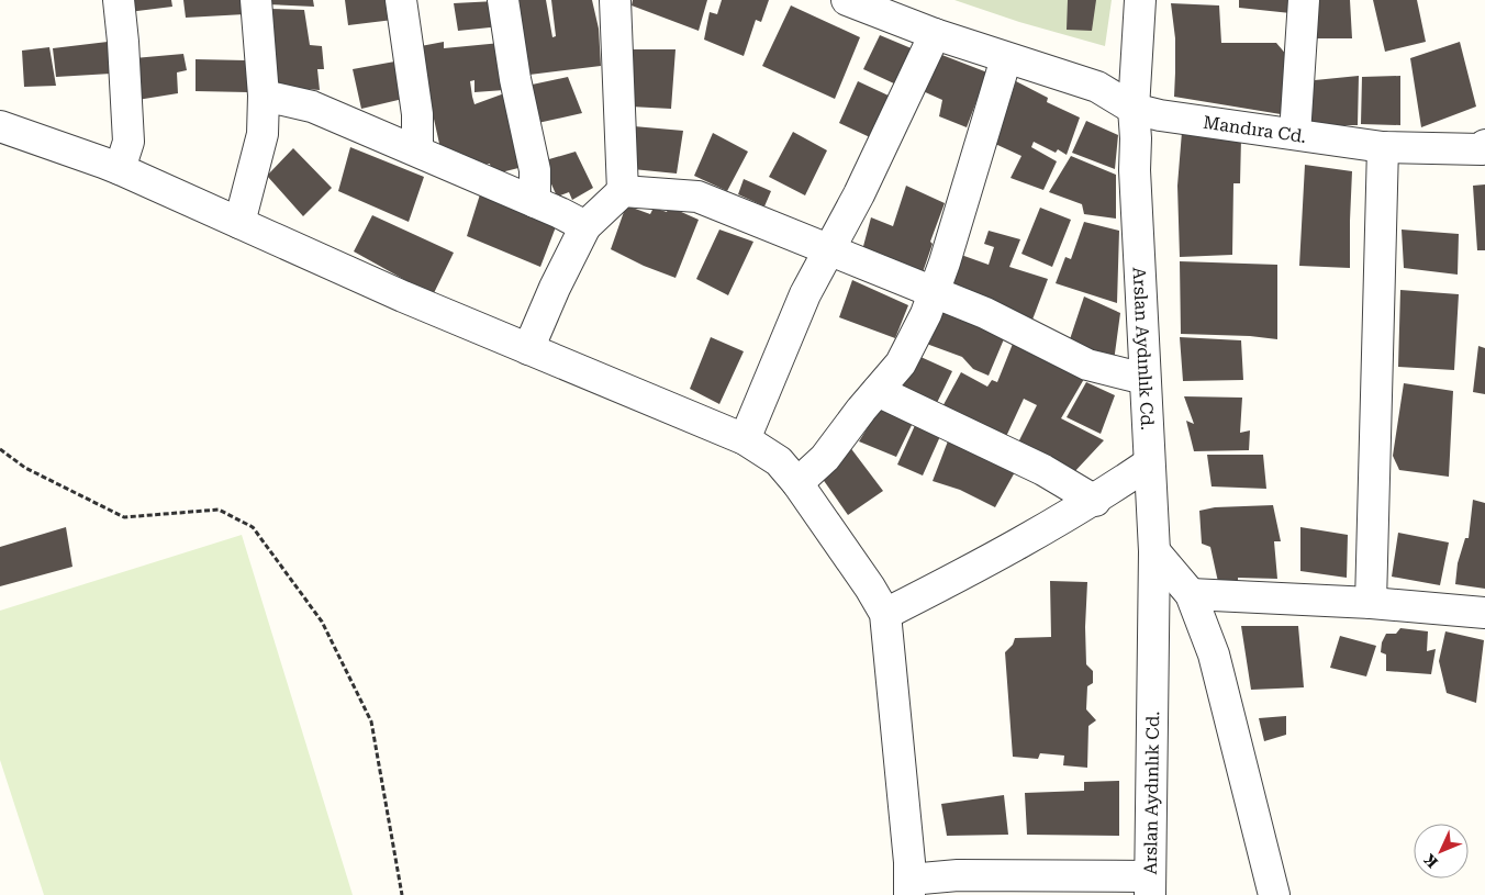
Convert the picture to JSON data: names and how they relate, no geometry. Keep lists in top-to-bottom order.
{
  "streets": {
    "street": ["Mandıra Cd.", "Arslan Aydınlık Cd."]
  },
  "crossings": [
    ["Mandıra Cd.", "Arslan Aydınlık Cd."]
  ],
  "north": "bottom left"
}
